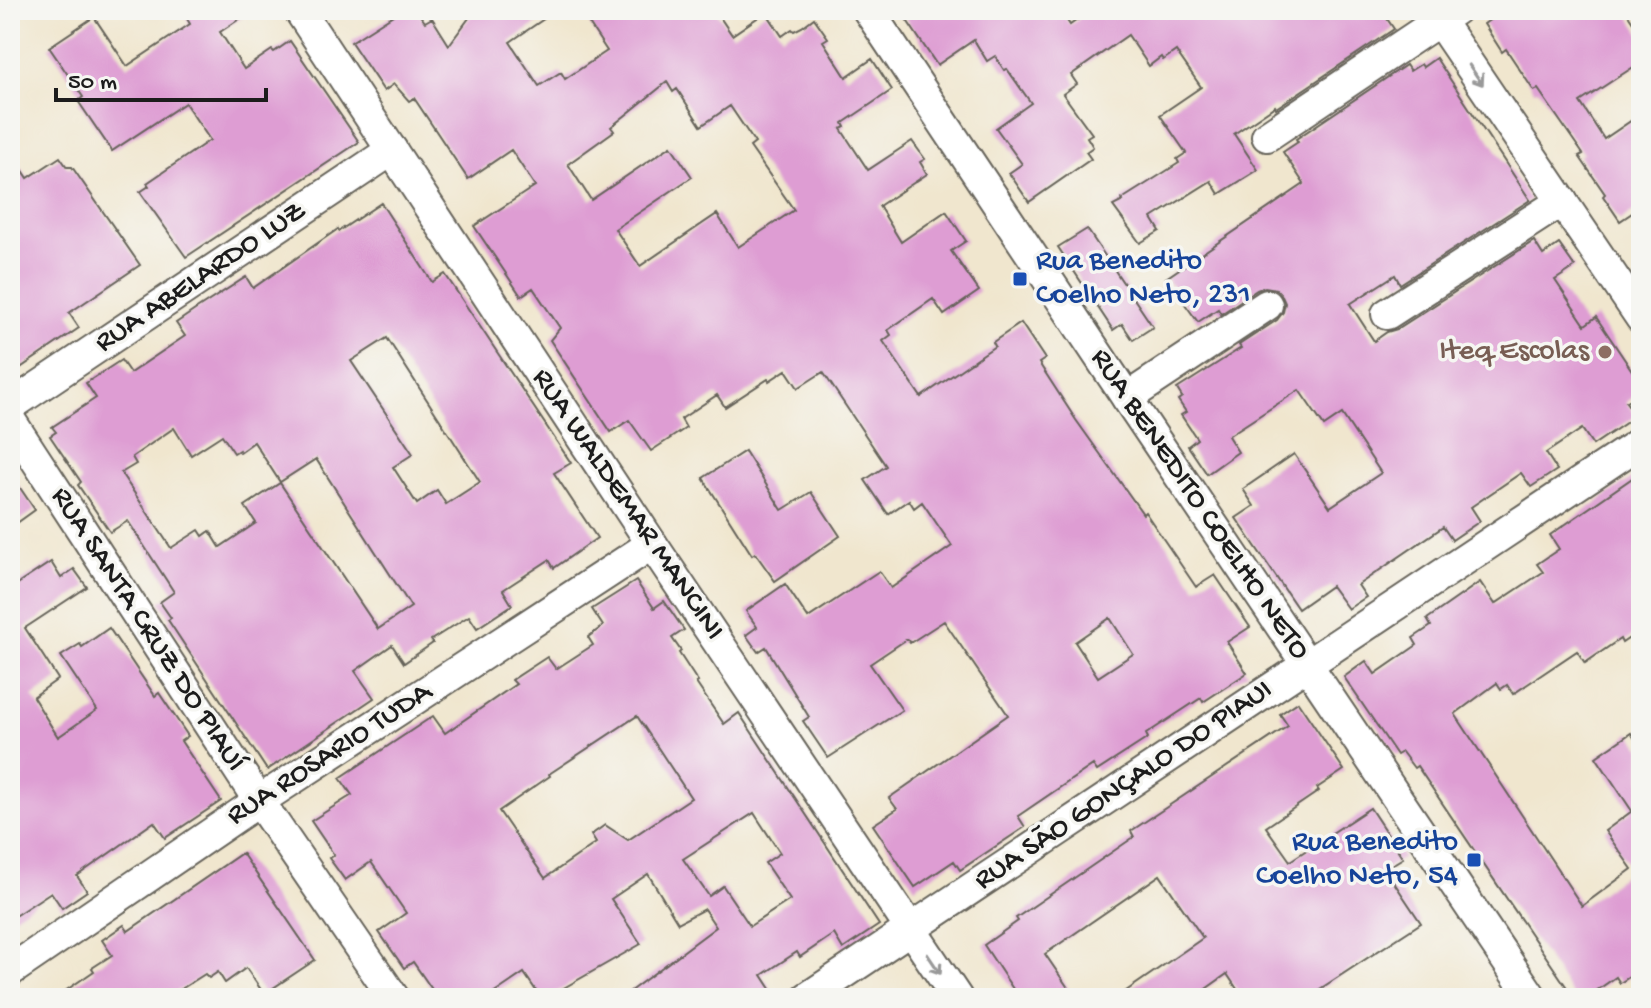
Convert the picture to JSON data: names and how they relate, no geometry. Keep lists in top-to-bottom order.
{
  "streets": {
    "street": [
      "RUA ABELARDO LUZ",
      "RUA WALDEMAR MANCINI",
      "RUA BENEDITO COELHO NETO",
      "RUA SANTA CRUZ DO PIAUÍ",
      "RUA ROSARIO TUDA",
      "RUA SÃO GONÇALO DO PIAUI"
    ]
  },
  "crossings": [
    ["RUA ABELARDO LUZ", "RUA WALDEMAR MANCINI"],
    ["RUA WALDEMAR MANCINI", "RUA ROSARIO TUDA"],
    ["RUA WALDEMAR MANCINI", "RUA SÃO GONÇALO DO PIAUI"],
    ["RUA BENEDITO COELHO NETO", "RUA SÃO GONÇALO DO PIAUI"],
    ["RUA SANTA CRUZ DO PIAUÍ", "RUA ROSARIO TUDA"]
  ],
  "places": {
    "transit": ["Rua Benedito Coelho Neto, 231", "Rua Benedito Coelho Neto, 54"],
    "other": ["Iteq Escolas"]
  },
  "scale_bar": "50 m"
}
